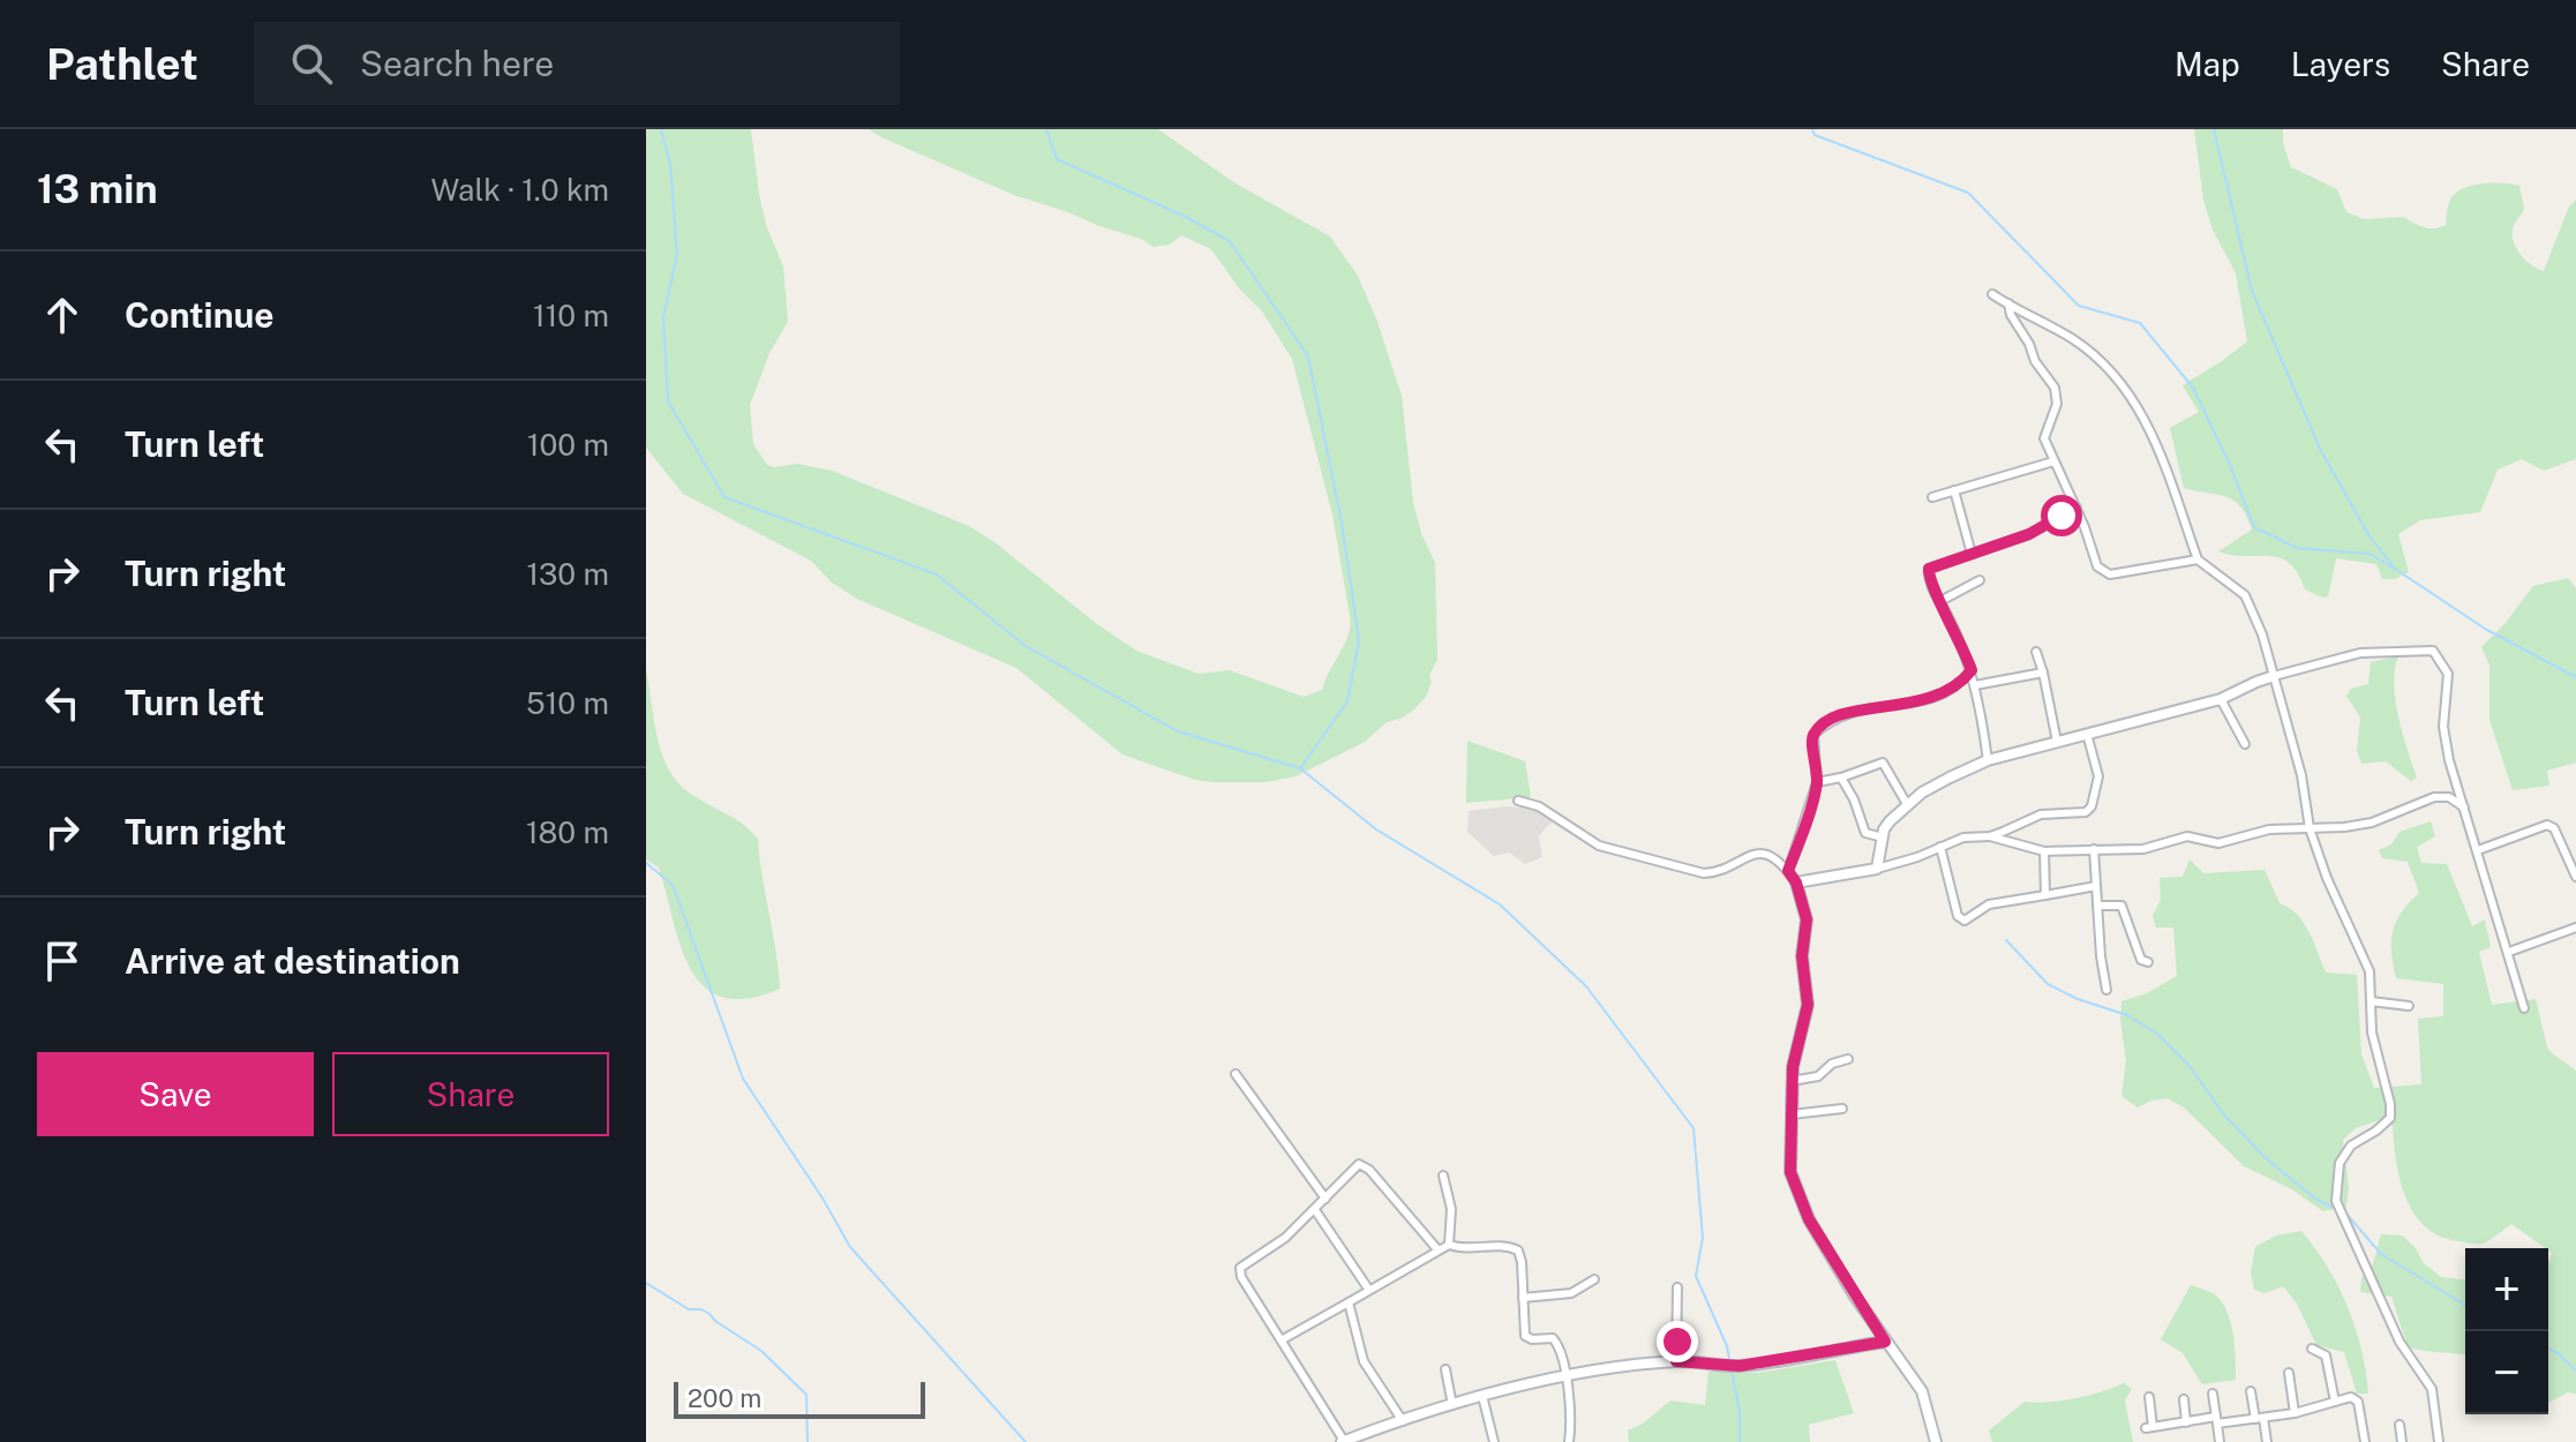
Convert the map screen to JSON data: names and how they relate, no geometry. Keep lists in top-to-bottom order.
{
  "scale_bar": "200 m",
  "page": {
    "header": "Pathlet",
    "search": "Search here",
    "nav": ["Map", "Layers", "Share"],
    "heading": ["13 min", "Walk · 1.0 km"],
    "list": [
      ["Continue", "110 m"],
      ["Turn left", "100 m"],
      ["Turn right", "130 m"],
      ["Turn left", "510 m"],
      ["Turn right", "180 m"],
      "Arrive at destination"
    ],
    "buttons": ["Save", "Share"],
    "map_buttons": ["+", "−"],
    "scale": "200 m"
  }
}
